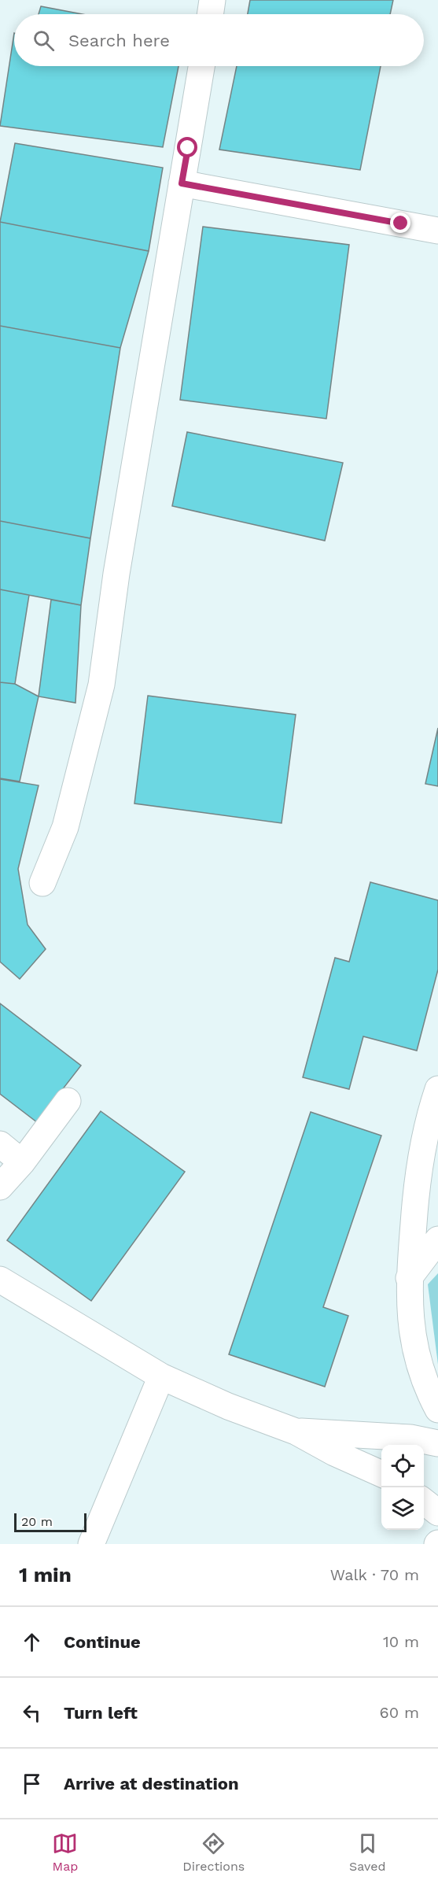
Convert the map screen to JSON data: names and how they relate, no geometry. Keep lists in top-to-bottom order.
{
  "scale_bar": "20 m",
  "page": {
    "search": "Search here",
    "scale": "20 m",
    "heading": ["1 min", "Walk · 70 m"],
    "list": [
      ["Continue", "10 m"],
      ["Turn left", "60 m"],
      "Arrive at destination"
    ],
    "nav": ["Map", "Directions", "Saved"]
  }
}
